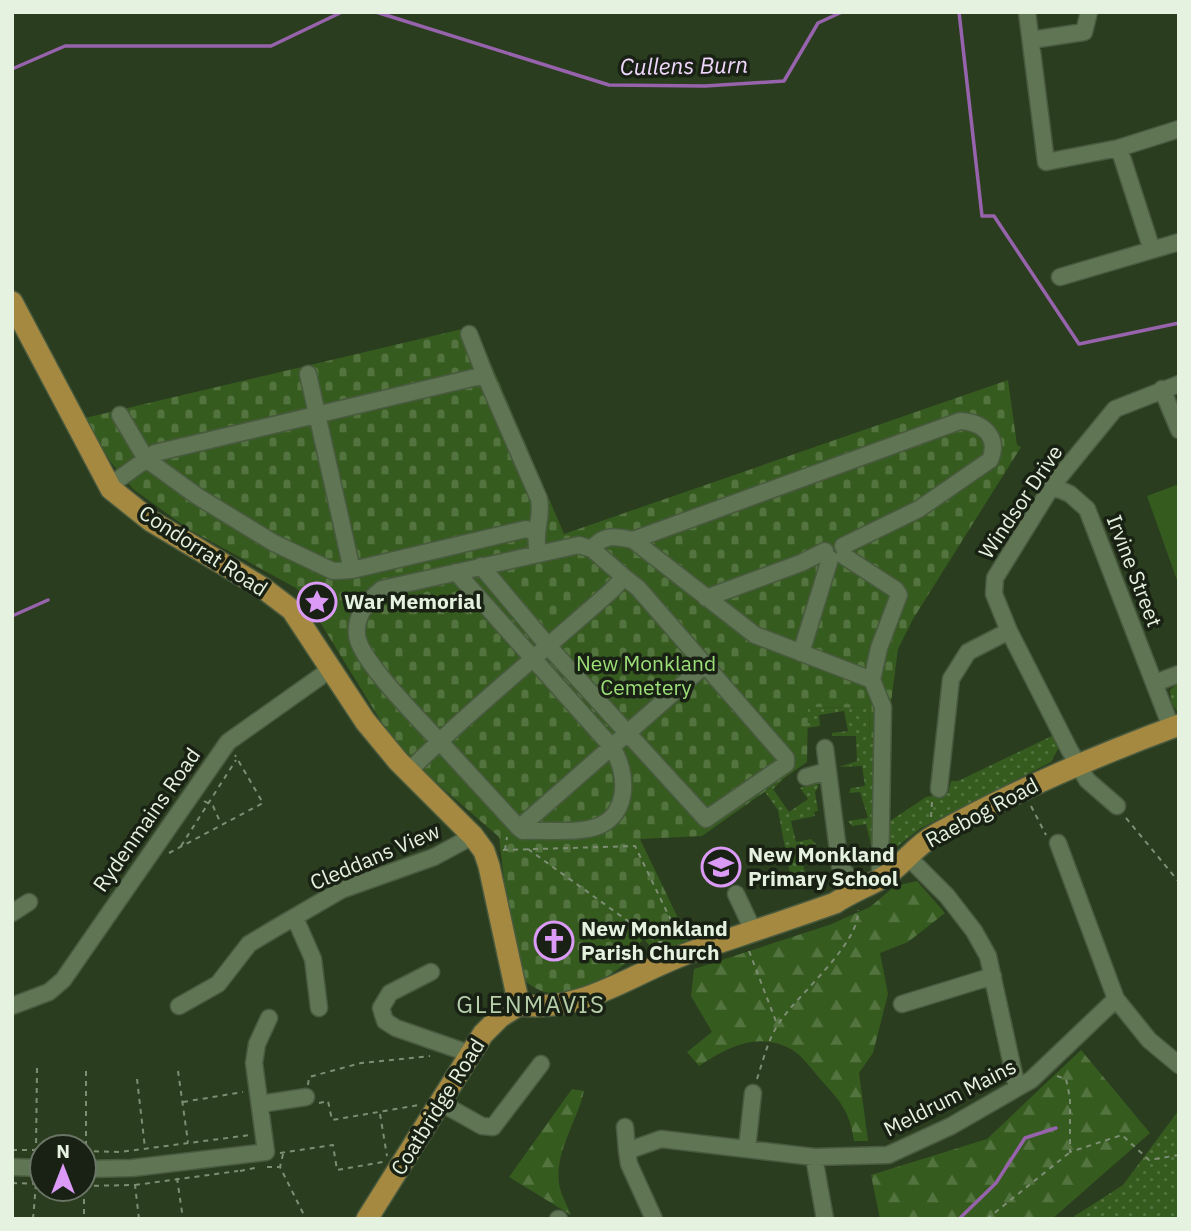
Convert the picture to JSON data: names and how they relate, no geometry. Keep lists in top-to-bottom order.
{
  "streets": {
    "main road": ["Condorrat Road", "Raebog Road", "Coatbridge Road"],
    "street": [
      "Windsor Drive",
      "Irvine Street",
      "Rydenmains Road",
      "Cleddans View",
      "Meldrum Mains"
    ]
  },
  "crossings": [
    ["Windsor Drive", "Irvine Street"],
    ["Windsor Drive", "Raebog Road"],
    ["Condorrat Road", "Rydenmains Road"],
    ["Condorrat Road", "Cleddans View"],
    ["Irvine Street", "Raebog Road"],
    ["Raebog Road", "Coatbridge Road"]
  ],
  "districts": ["GLENMAVIS"],
  "water": ["Cullens Burn"],
  "parks": ["New Monkland Cemetery"],
  "places": {
    "place": ["War Memorial"],
    "school or university": ["New Monkland Primary School"],
    "church": ["New Monkland Parish Church"]
  },
  "north": "top"
}
